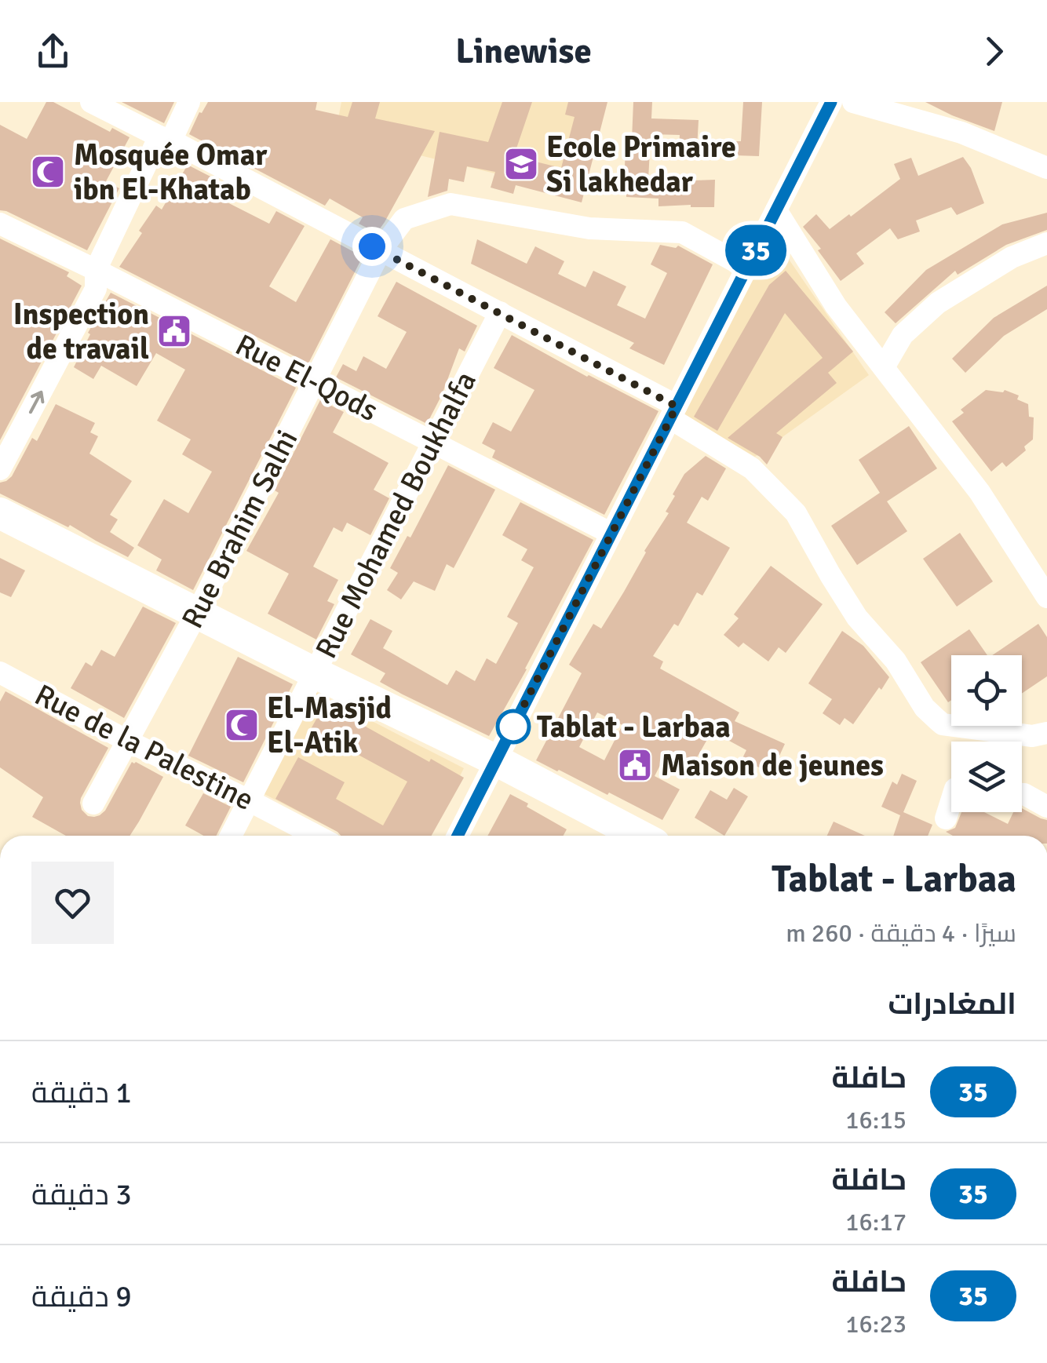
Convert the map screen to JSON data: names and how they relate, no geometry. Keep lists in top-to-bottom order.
{
  "streets": {
    "street": [
      "Rue El-Qods",
      "Rue Mohamed Boukhalfa",
      "Rue Brahim Salhi",
      "Rue de la Palestine"
    ]
  },
  "crossings": [
    ["Rue El-Qods", "Rue Mohamed Boukhalfa"],
    ["Rue El-Qods", "Rue Brahim Salhi"],
    ["Rue Mohamed Boukhalfa", "Rue de la Palestine"],
    ["Rue Brahim Salhi", "Rue de la Palestine"]
  ],
  "places": {
    "school or university": ["Ecole Primaire Si lakhedar"],
    "mosque": ["Mosquée Omar ibn El-Khatab", "El-Masjid El-Atik"],
    "public building": ["Inspection de travail", "Maison de jeunes"],
    "other": ["Tablat - Larbaa"]
  },
  "lines": ["bus line 35"],
  "page": {
    "header": "Linewise",
    "on_map": "35",
    "heading": [
      ["Tablat - Larbaa", "سيرًا · 4 دقيقة · 260 m"],
      "المغادرات"
    ],
    "list": [
      {
        "mark": "35",
        "name": "حافلة",
        "note": "16:15",
        "value": "1 دقيقة"
      },
      {
        "mark": "35",
        "name": "حافلة",
        "note": "16:17",
        "value": "3 دقيقة"
      },
      {
        "mark": "35",
        "name": "حافلة",
        "note": "16:23",
        "value": "9 دقيقة"
      }
    ]
  }
}
